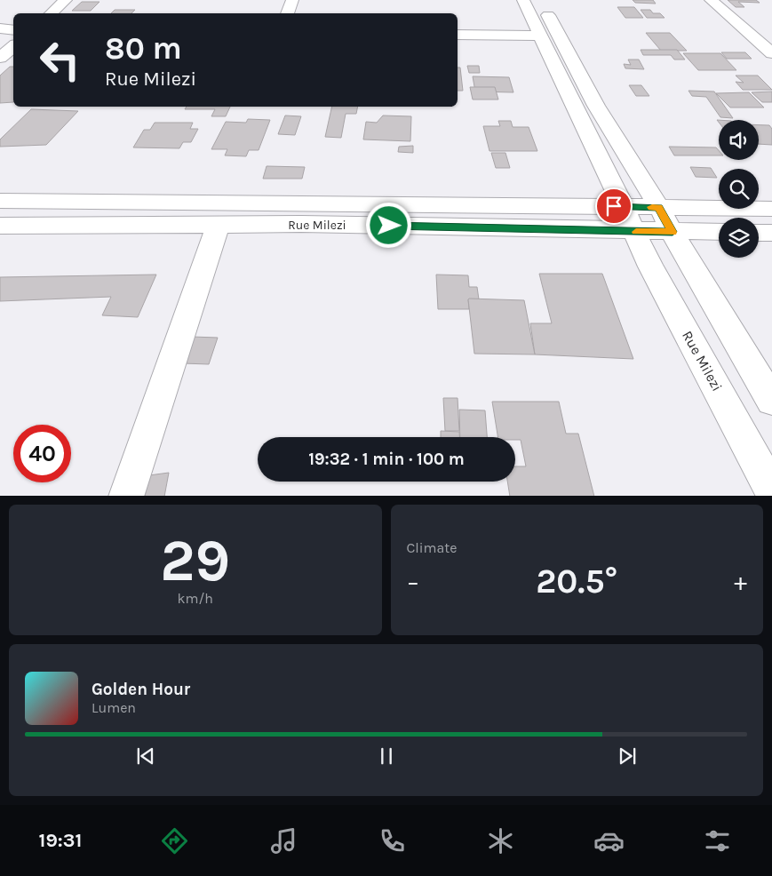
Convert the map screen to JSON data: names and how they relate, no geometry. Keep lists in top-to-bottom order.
{
  "streets": {
    "street": ["Rue Milezi"]
  },
  "page": {
    "turn": ["80 m", "Rue Milezi"],
    "limit": "40",
    "trip": "19:32 · 1 min · 100 m",
    "tile": [
      ["29", "km/h"],
      "Climate"
    ],
    "heat": ["−", "20.5°", "+"],
    "song": ["Golden Hour", "Lumen"],
    "tabs": "19:31"
  }
}
